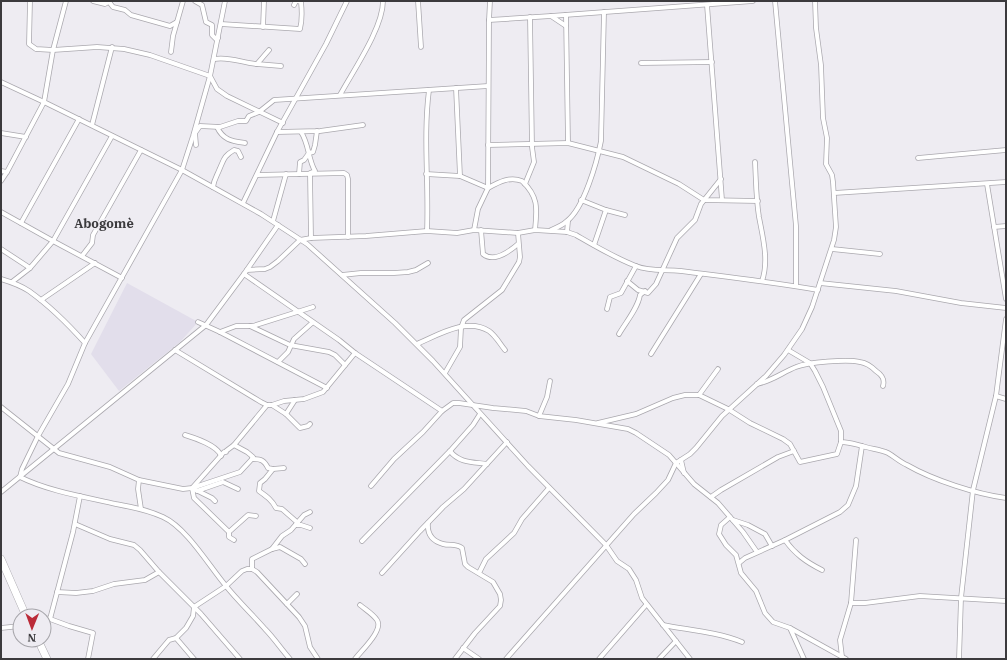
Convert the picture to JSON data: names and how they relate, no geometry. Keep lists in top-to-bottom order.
{
  "districts": ["Abogomè"],
  "north": "bottom"
}
